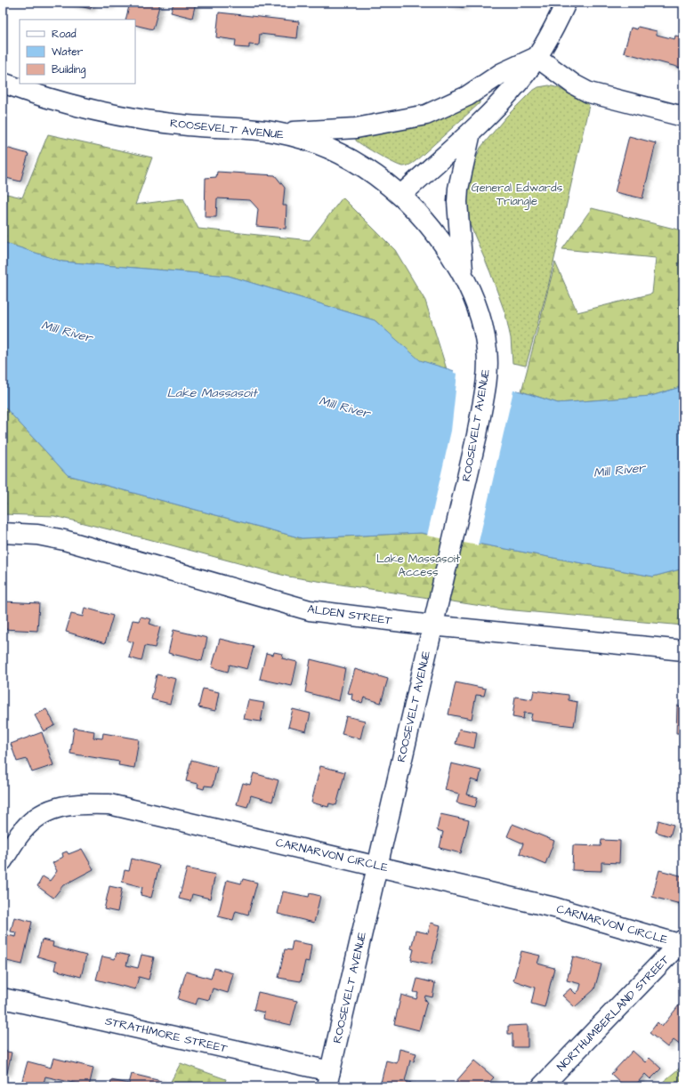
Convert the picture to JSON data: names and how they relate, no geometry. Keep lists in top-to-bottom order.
{
  "streets": {
    "main road": [
      "ROOSEVELT AVENUE",
      "ALDEN STREET",
      "CARNARVON CIRCLE",
      "NORTHUMBERLAND STREET",
      "STRATHMORE STREET"
    ]
  },
  "crossings": [
    ["ROOSEVELT AVENUE", "ALDEN STREET"],
    ["ROOSEVELT AVENUE", "CARNARVON CIRCLE"],
    ["ROOSEVELT AVENUE", "STRATHMORE STREET"],
    ["CARNARVON CIRCLE", "NORTHUMBERLAND STREET"]
  ],
  "water": ["Mill River", "Lake Massasoit"],
  "parks": ["General Edwards Triangle", "Lake Massasoit Access"],
  "legend": ["Road", "Water", "Building"]
}
